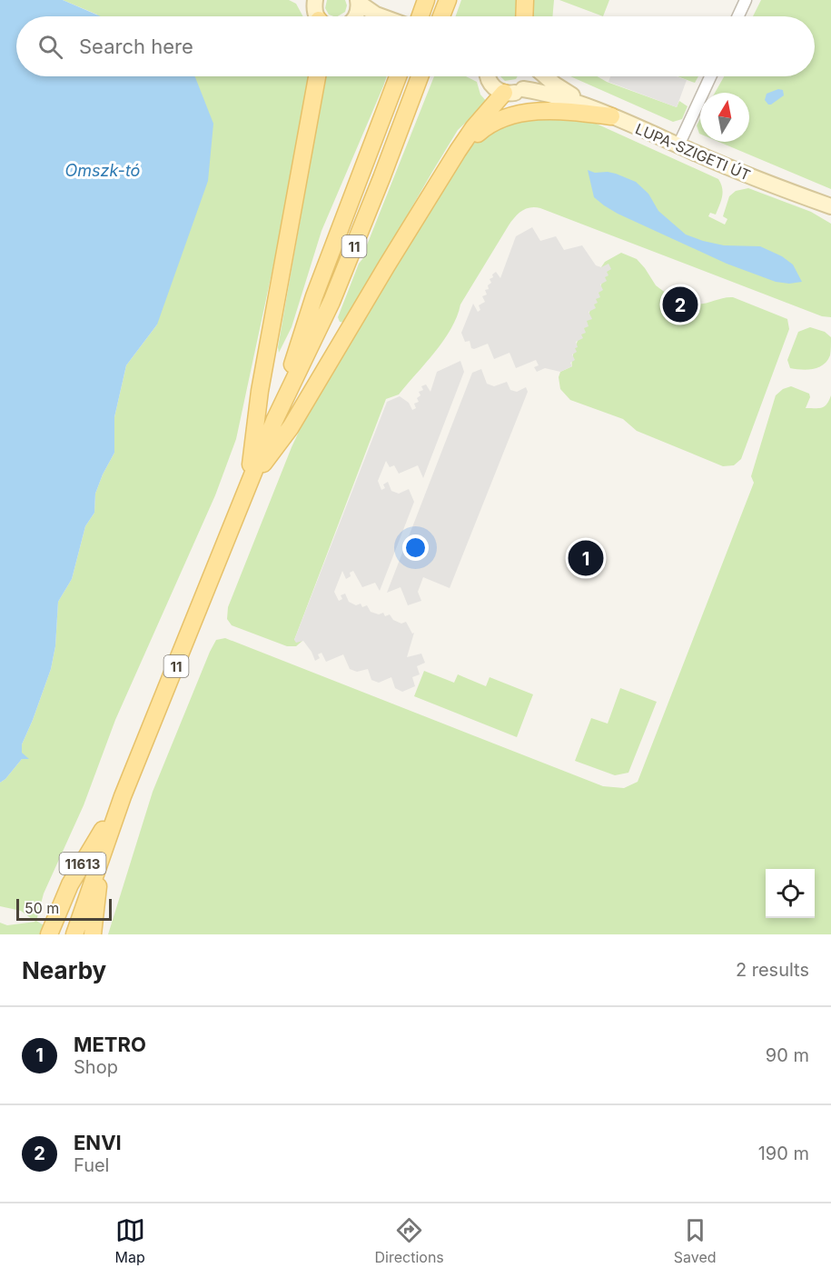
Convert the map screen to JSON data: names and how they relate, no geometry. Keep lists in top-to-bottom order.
{
  "streets": {
    "main road": ["11", "11613"],
    "street": ["LUPA-SZIGETI ÚT"]
  },
  "crossings": [
    ["11", "11613"]
  ],
  "water": ["Omszk-tó"],
  "scale_bar": "50 m",
  "north": "top",
  "page": {
    "search": "Search here",
    "pins": ["2", "1"],
    "scale": "50 m",
    "heading": ["Nearby", "2 results"],
    "list": [
      {
        "mark": "1",
        "name": "METRO",
        "note": "Shop",
        "value": "90 m"
      },
      {
        "mark": "2",
        "name": "ENVI",
        "note": "Fuel",
        "value": "190 m"
      }
    ],
    "nav": ["Map", "Directions", "Saved"]
  }
}
